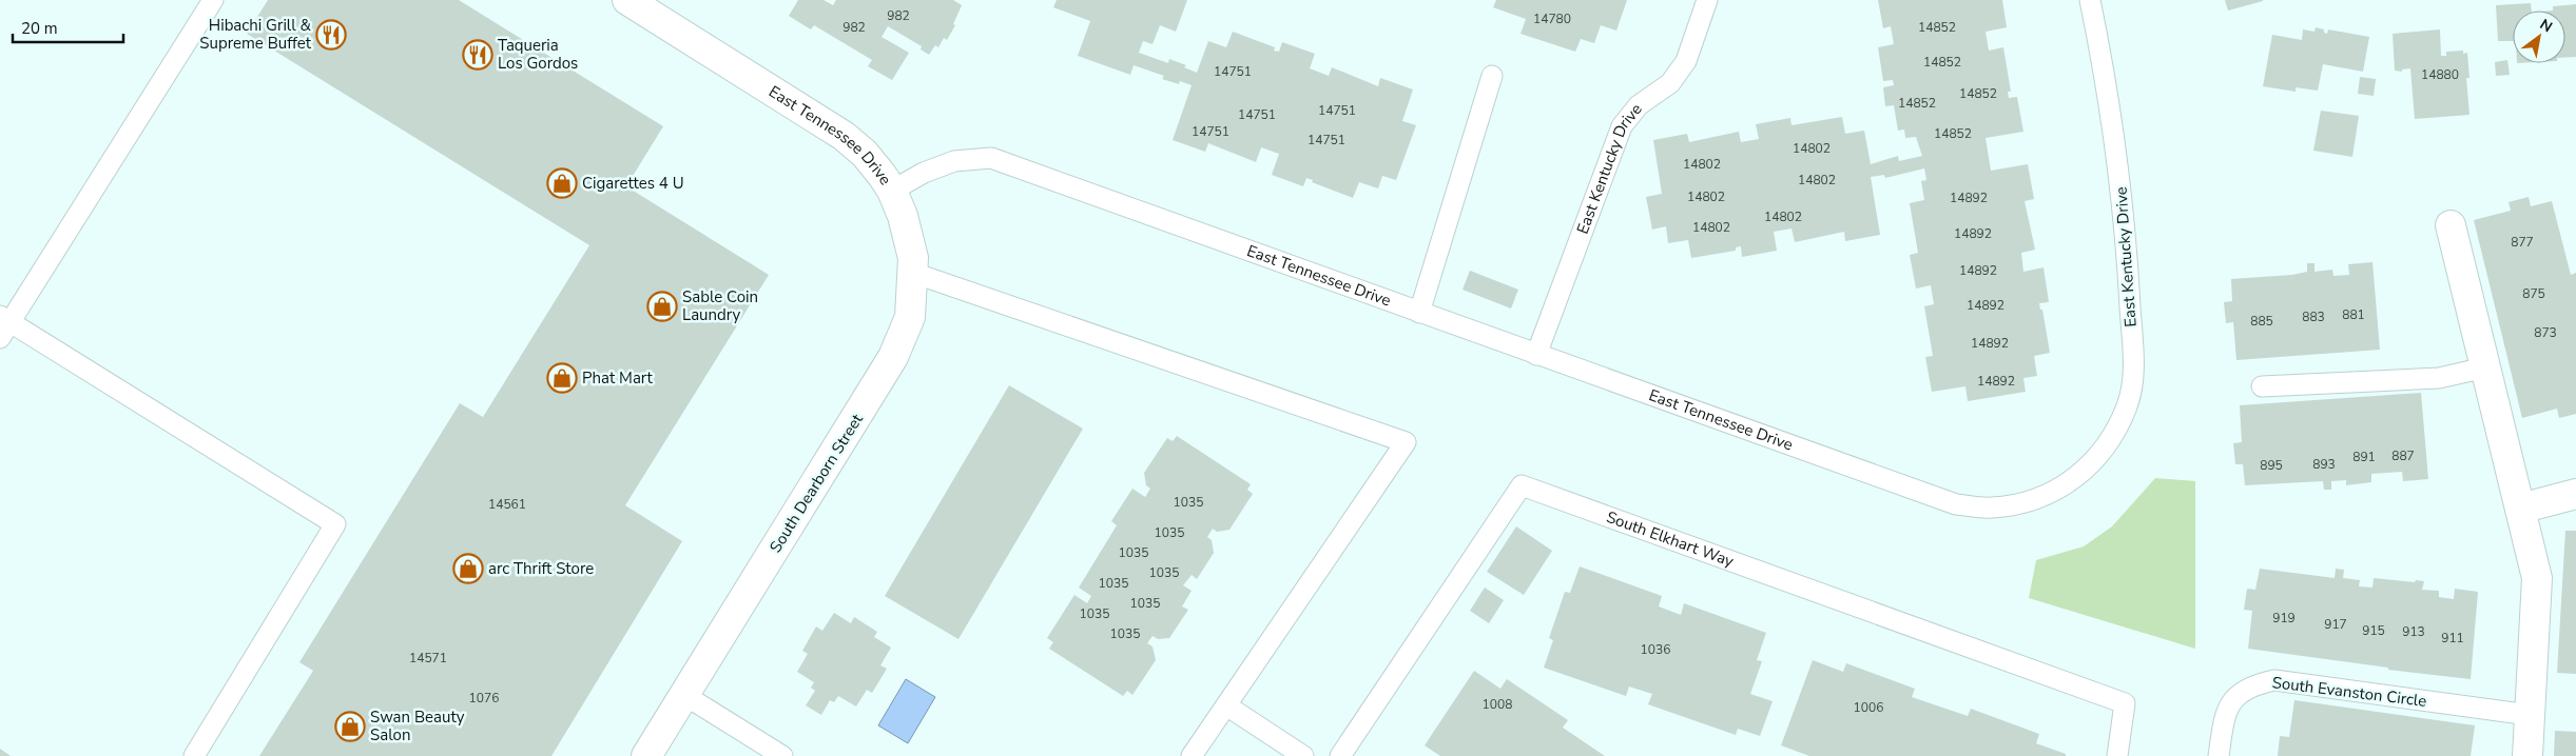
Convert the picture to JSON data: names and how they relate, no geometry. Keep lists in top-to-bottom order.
{
  "streets": {
    "street": ["East Tennessee Drive", "South Dearborn Street"],
    "lane": ["East Kentucky Drive", "South Elkhart Way", "South Evanston Circle"]
  },
  "crossings": [
    ["East Tennessee Drive", "East Kentucky Drive"],
    ["East Tennessee Drive", "South Dearborn Street"]
  ],
  "places": {
    "restaurant": ["Hibachi Grill & Supreme Buffet", "Taqueria Los Gordos"],
    "shop": [
      "Cigarettes 4 U",
      "Sable Coin Laundry",
      "Phat Mart",
      "arc Thrift Store",
      "Swan Beauty Salon"
    ]
  },
  "house_numbers": [
    "982",
    "14780",
    "982",
    "14852",
    "14852",
    "14751",
    "14880",
    "14852",
    "14852",
    "14751",
    "14751",
    "14751",
    "14852",
    "14751",
    "14802",
    "14802",
    "14802",
    "14802",
    "14892",
    "14802",
    "14802",
    "14892",
    "877",
    "14892",
    "875",
    "14892",
    "881",
    "883",
    "885",
    "873",
    "14892",
    "14892",
    "887",
    "891",
    "893",
    "895",
    "1035",
    "14561",
    "1035",
    "1035",
    "1035",
    "1035",
    "1035",
    "1035",
    "919",
    "917",
    "915",
    "913",
    "1035",
    "911",
    "1036",
    "14571",
    "1076",
    "1008",
    "1006"
  ],
  "scale_bar": "20 m",
  "north": "top right"
}
